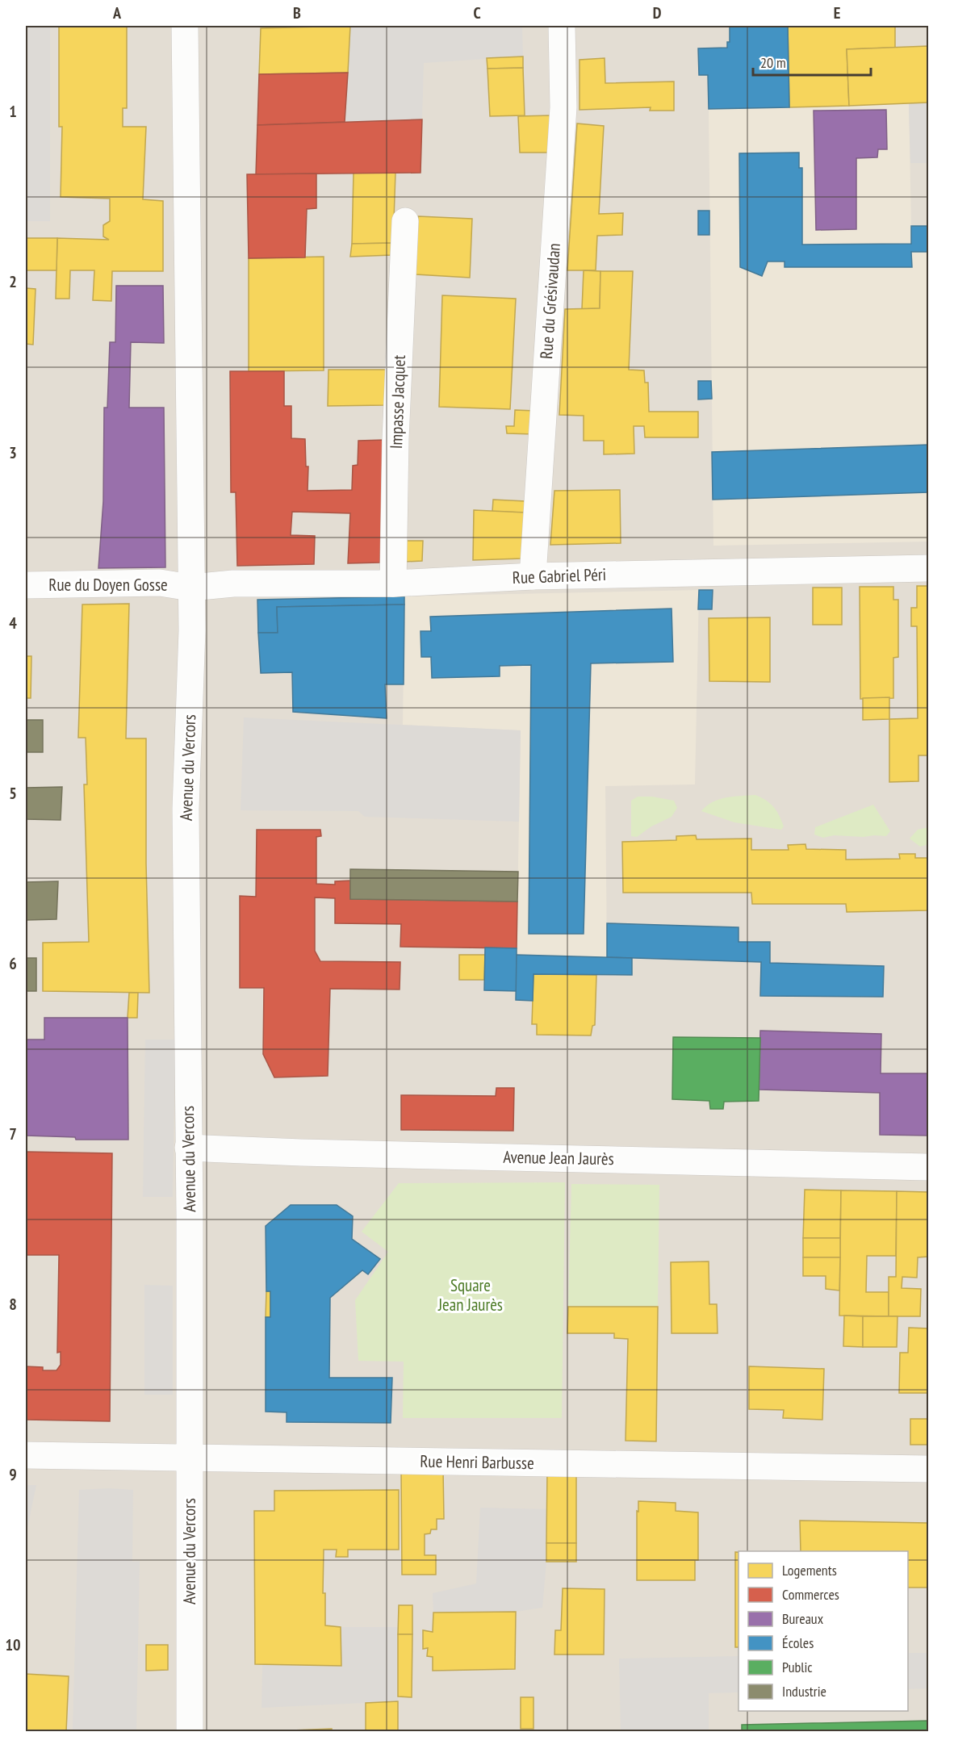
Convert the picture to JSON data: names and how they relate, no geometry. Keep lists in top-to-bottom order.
{
  "streets": {
    "street": [
      "Rue du Grésivaudan",
      "Impasse Jacquet",
      "Rue Gabriel Péri",
      "Rue du Doyen Gosse",
      "Avenue du Vercors",
      "Avenue Jean Jaurès",
      "Rue Henri Barbusse"
    ]
  },
  "crossings": [
    ["Rue du Grésivaudan", "Rue Gabriel Péri"],
    ["Impasse Jacquet", "Rue Gabriel Péri"],
    ["Rue Gabriel Péri", "Rue du Doyen Gosse"],
    ["Rue Gabriel Péri", "Avenue du Vercors"],
    ["Rue du Doyen Gosse", "Avenue du Vercors"],
    ["Avenue du Vercors", "Avenue Jean Jaurès"],
    ["Avenue du Vercors", "Rue Henri Barbusse"]
  ],
  "parks": ["Square Jean Jaurès"],
  "legend": [
    "Logements",
    "Commerces",
    "Bureaux",
    "Écoles",
    "Public",
    "Industrie"
  ],
  "scale_bar": "20 m",
  "grid": {
    "columns": [
      "A",
      "B",
      "C",
      "D",
      "E"
    ],
    "rows": [
      "1",
      "2",
      "3",
      "4",
      "5",
      "6",
      "7",
      "8",
      "9",
      "10"
    ]
  }
}
